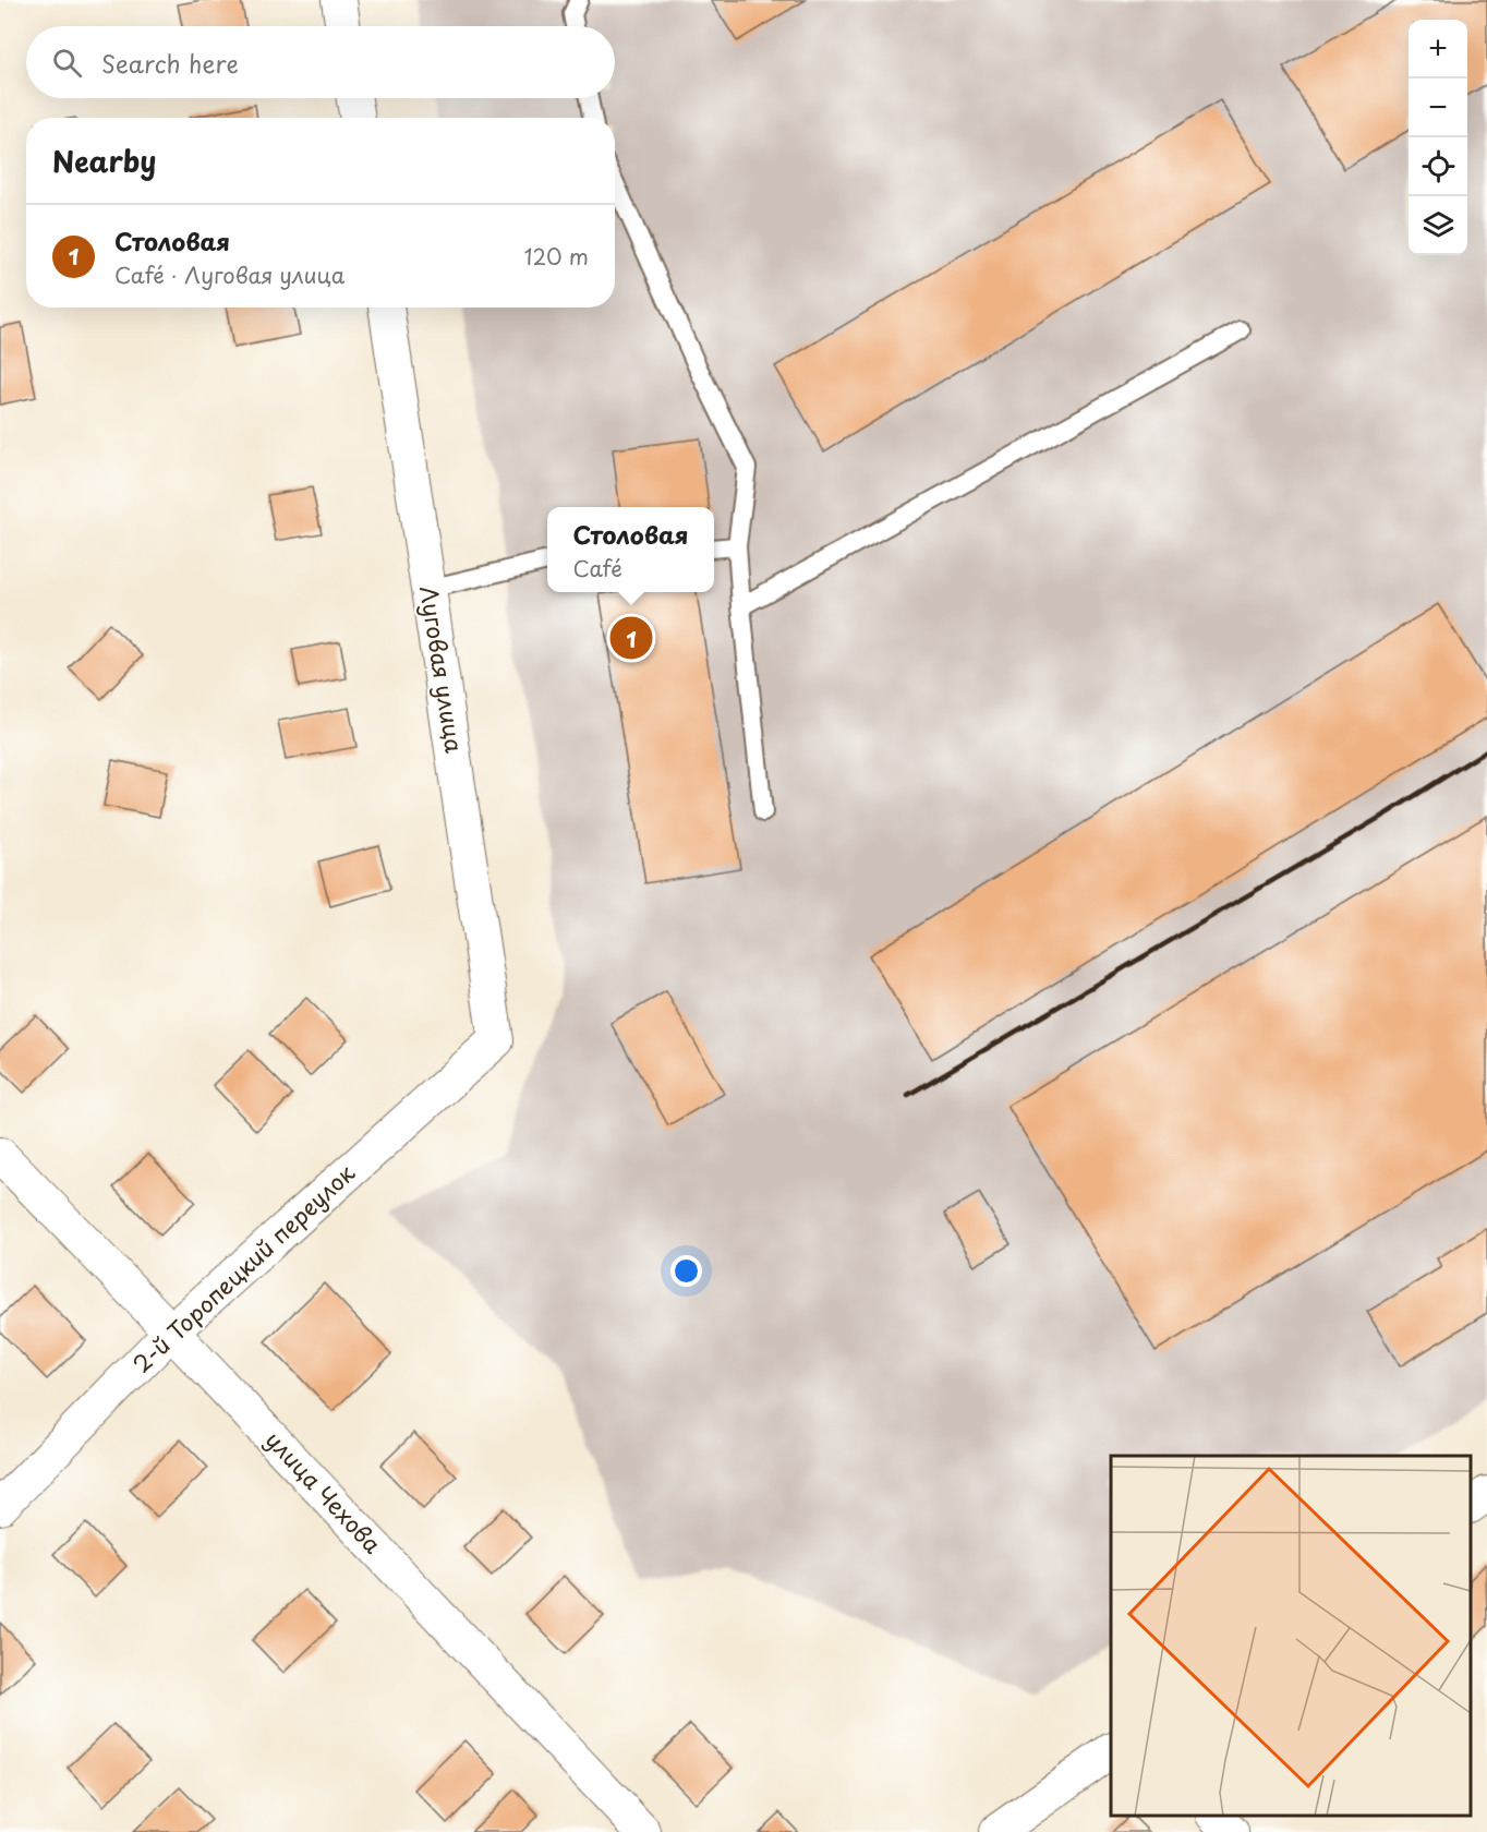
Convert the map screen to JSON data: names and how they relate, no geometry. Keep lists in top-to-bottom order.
{
  "streets": {
    "street": ["Луговая улица", "2-й Торопецкий переулок", "улица Чехова"]
  },
  "crossings": [
    ["Луговая улица", "2-й Торопецкий переулок"],
    ["2-й Торопецкий переулок", "улица Чехова"]
  ],
  "page": {
    "map_buttons": ["+", "−"],
    "search": "Search here",
    "heading": "Nearby",
    "list": [
      {
        "mark": "1",
        "name": "Столовая",
        "note": "Café · Луговая улица",
        "value": "120 m"
      }
    ],
    "popup": ["Столовая", "Café"],
    "pins": "1"
  }
}
